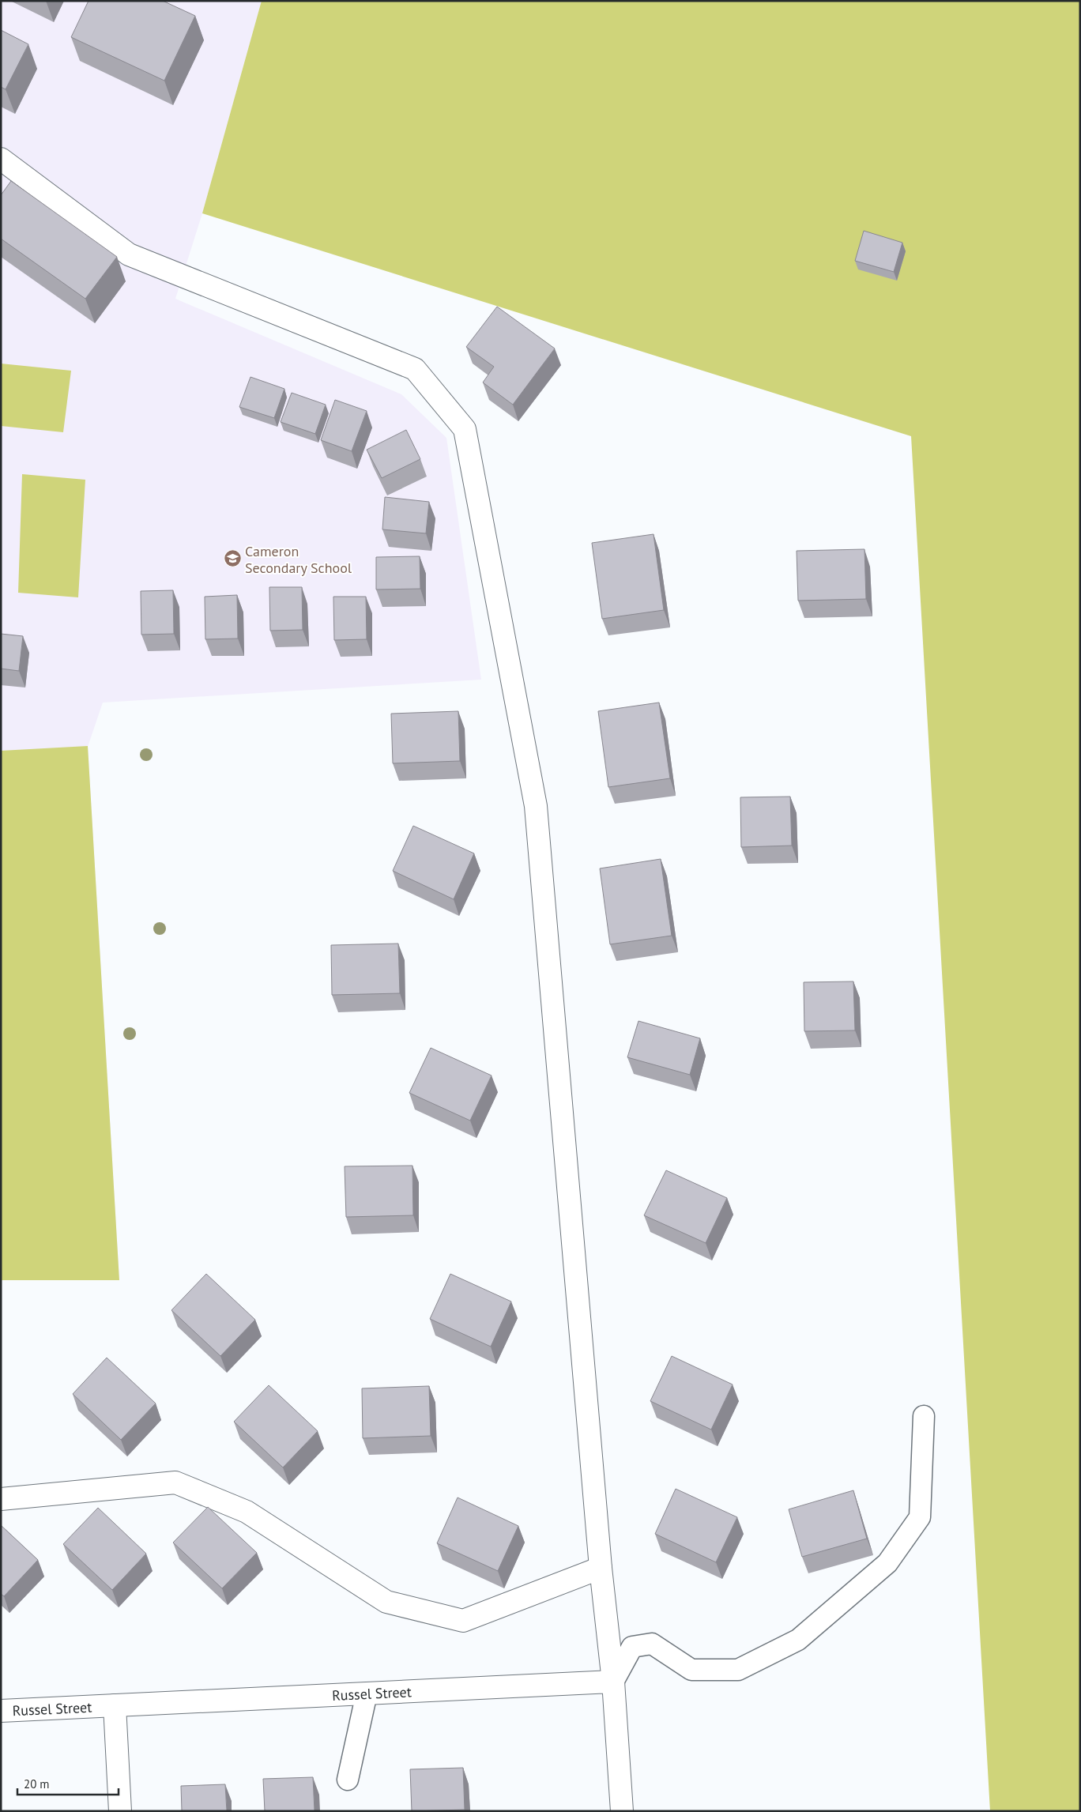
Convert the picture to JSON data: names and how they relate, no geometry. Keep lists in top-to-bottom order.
{
  "streets": {
    "street": ["Russel Street"]
  },
  "places": {
    "school or university": ["Cameron Secondary School"]
  },
  "scale_bar": "20 m"
}
